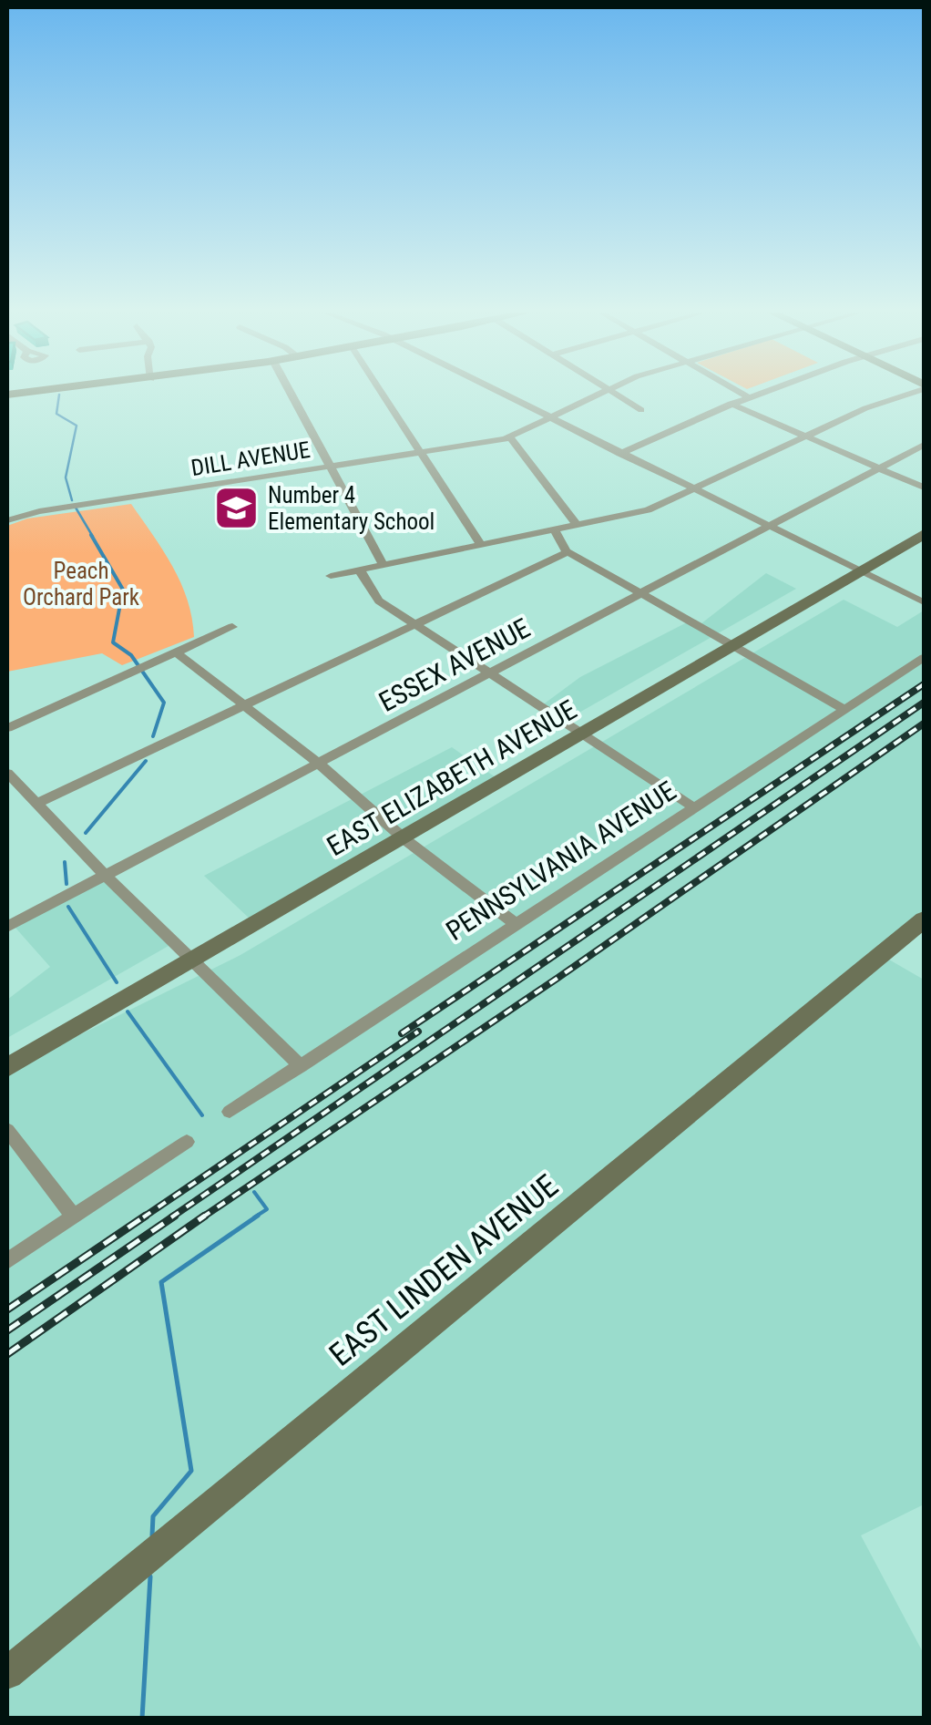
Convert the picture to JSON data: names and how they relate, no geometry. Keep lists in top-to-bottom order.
{
  "streets": {
    "street": [
      "DILL AVENUE",
      "ESSEX AVENUE",
      "EAST ELIZABETH AVENUE",
      "PENNSYLVANIA AVENUE",
      "EAST LINDEN AVENUE"
    ]
  },
  "parks": ["Peach Orchard Park"],
  "places": {
    "school or university": ["Number 4 Elementary School"]
  }
}
